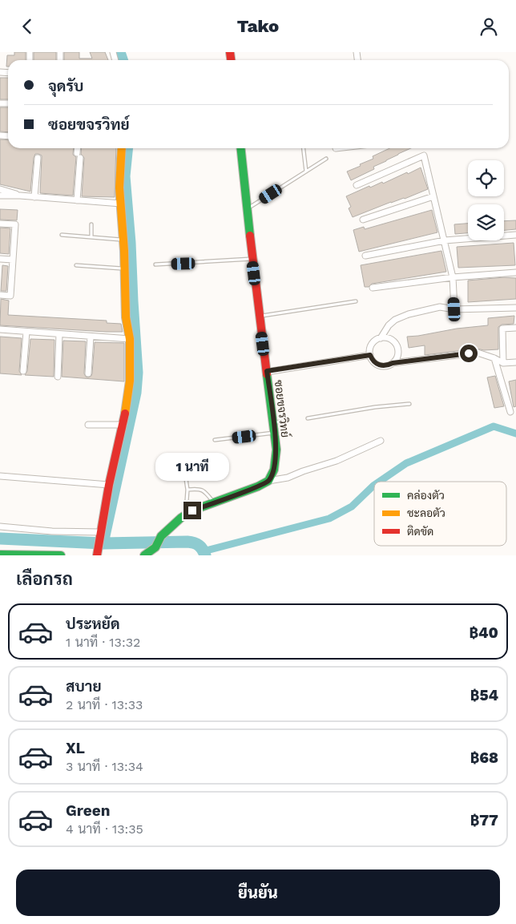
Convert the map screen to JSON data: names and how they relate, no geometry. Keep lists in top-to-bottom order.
{
  "streets": {
    "street": ["ซอยขจรวิทย์"]
  },
  "legend": ["คล่องตัว", "ชะลอตัว", "ติดขัด"],
  "page": {
    "header": "Tako",
    "banner": ["จุดรับ", "ซอยขจรวิทย์"],
    "bubble": "1 นาที",
    "heading": "เลือกรถ",
    "list": [
      {
        "name": "ประหยัด",
        "note": "1 นาที · 13:32",
        "value": "฿40"
      },
      {
        "name": "สบาย",
        "note": "2 นาที · 13:33",
        "value": "฿54"
      },
      {
        "name": "XL",
        "note": "3 นาที · 13:34",
        "value": "฿68"
      },
      {
        "name": "Green",
        "note": "4 นาที · 13:35",
        "value": "฿77"
      }
    ],
    "buttons": "ยืนยัน"
  }
}
